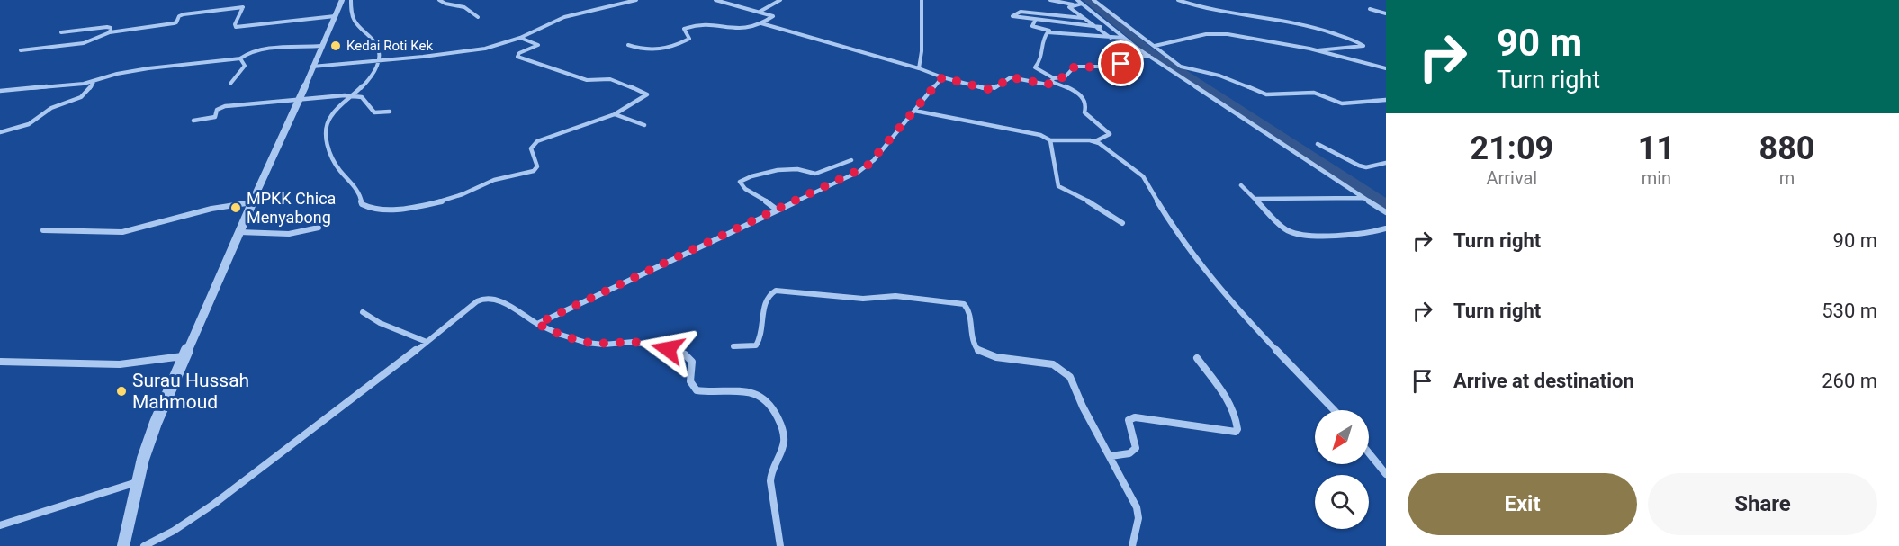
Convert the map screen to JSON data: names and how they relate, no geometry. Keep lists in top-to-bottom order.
{
  "places": ["Kedai Roti Kek", "MPKK Chica Menyabong", "Surau Hussah Mahmoud"],
  "north": "bottom left",
  "page": {
    "turn": ["90 m", "Turn right"],
    "eta": [
      "21:09",
      "Arrival",
      "11",
      "min",
      "880",
      "m"
    ],
    "list": [
      {
        "name": "Turn right",
        "value": "90 m"
      },
      {
        "name": "Turn right",
        "value": "530 m"
      },
      {
        "name": "Arrive at destination",
        "value": "260 m"
      }
    ],
    "buttons": ["Exit", "Share"]
  }
}
